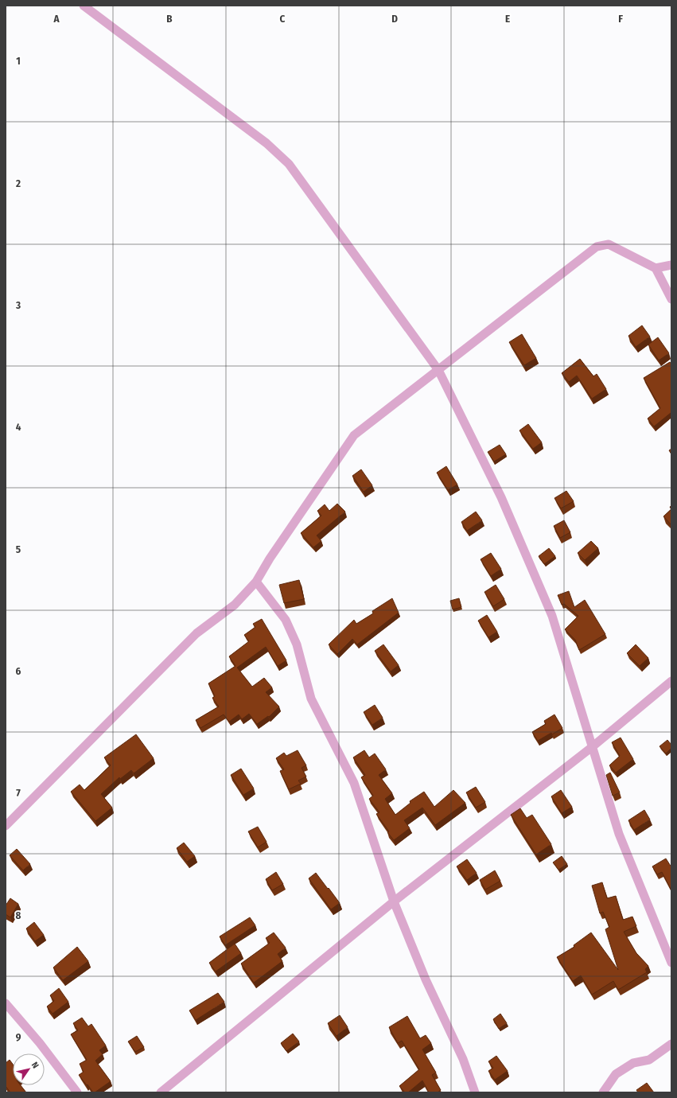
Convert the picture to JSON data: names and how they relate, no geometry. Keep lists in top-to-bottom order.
{
  "north": "top right",
  "grid": {
    "columns": [
      "A",
      "B",
      "C",
      "D",
      "E",
      "F"
    ],
    "rows": [
      "1",
      "2",
      "3",
      "4",
      "5",
      "6",
      "7",
      "8",
      "9"
    ]
  }
}
